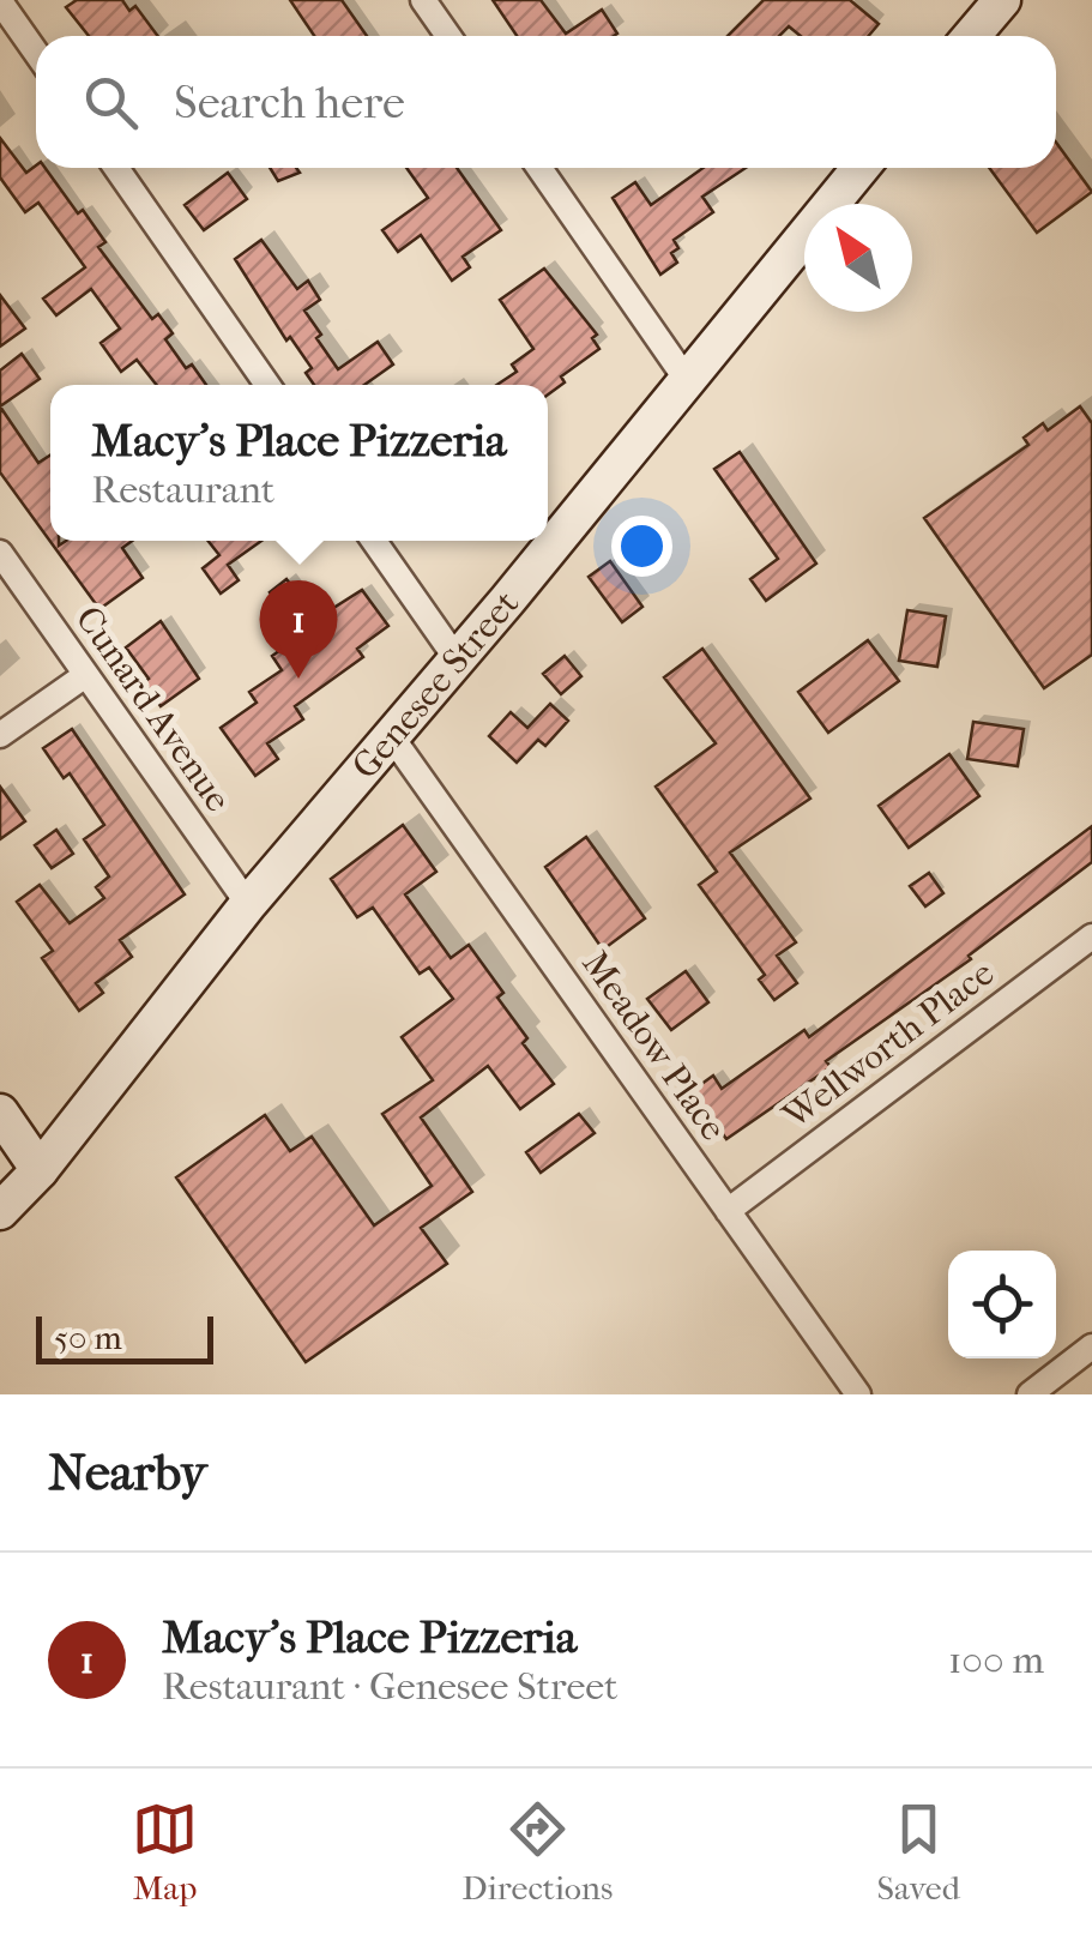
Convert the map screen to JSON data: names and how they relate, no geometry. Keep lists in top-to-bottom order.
{
  "streets": {
    "main road": ["Genesee Street"],
    "street": ["Cunard Avenue", "Wellworth Place", "Meadow Place"]
  },
  "crossings": [
    ["Genesee Street", "Cunard Avenue"],
    ["Genesee Street", "Meadow Place"],
    ["Wellworth Place", "Meadow Place"]
  ],
  "scale_bar": "50 m",
  "north": "top left",
  "page": {
    "search": "Search here",
    "popup": ["Macy’s Place Pizzeria", "Restaurant"],
    "pins": "1",
    "scale": "50 m",
    "heading": "Nearby",
    "list": [
      {
        "mark": "1",
        "name": "Macy’s Place Pizzeria",
        "note": "Restaurant · Genesee Street",
        "value": "100 m"
      }
    ],
    "nav": ["Map", "Directions", "Saved"]
  }
}
